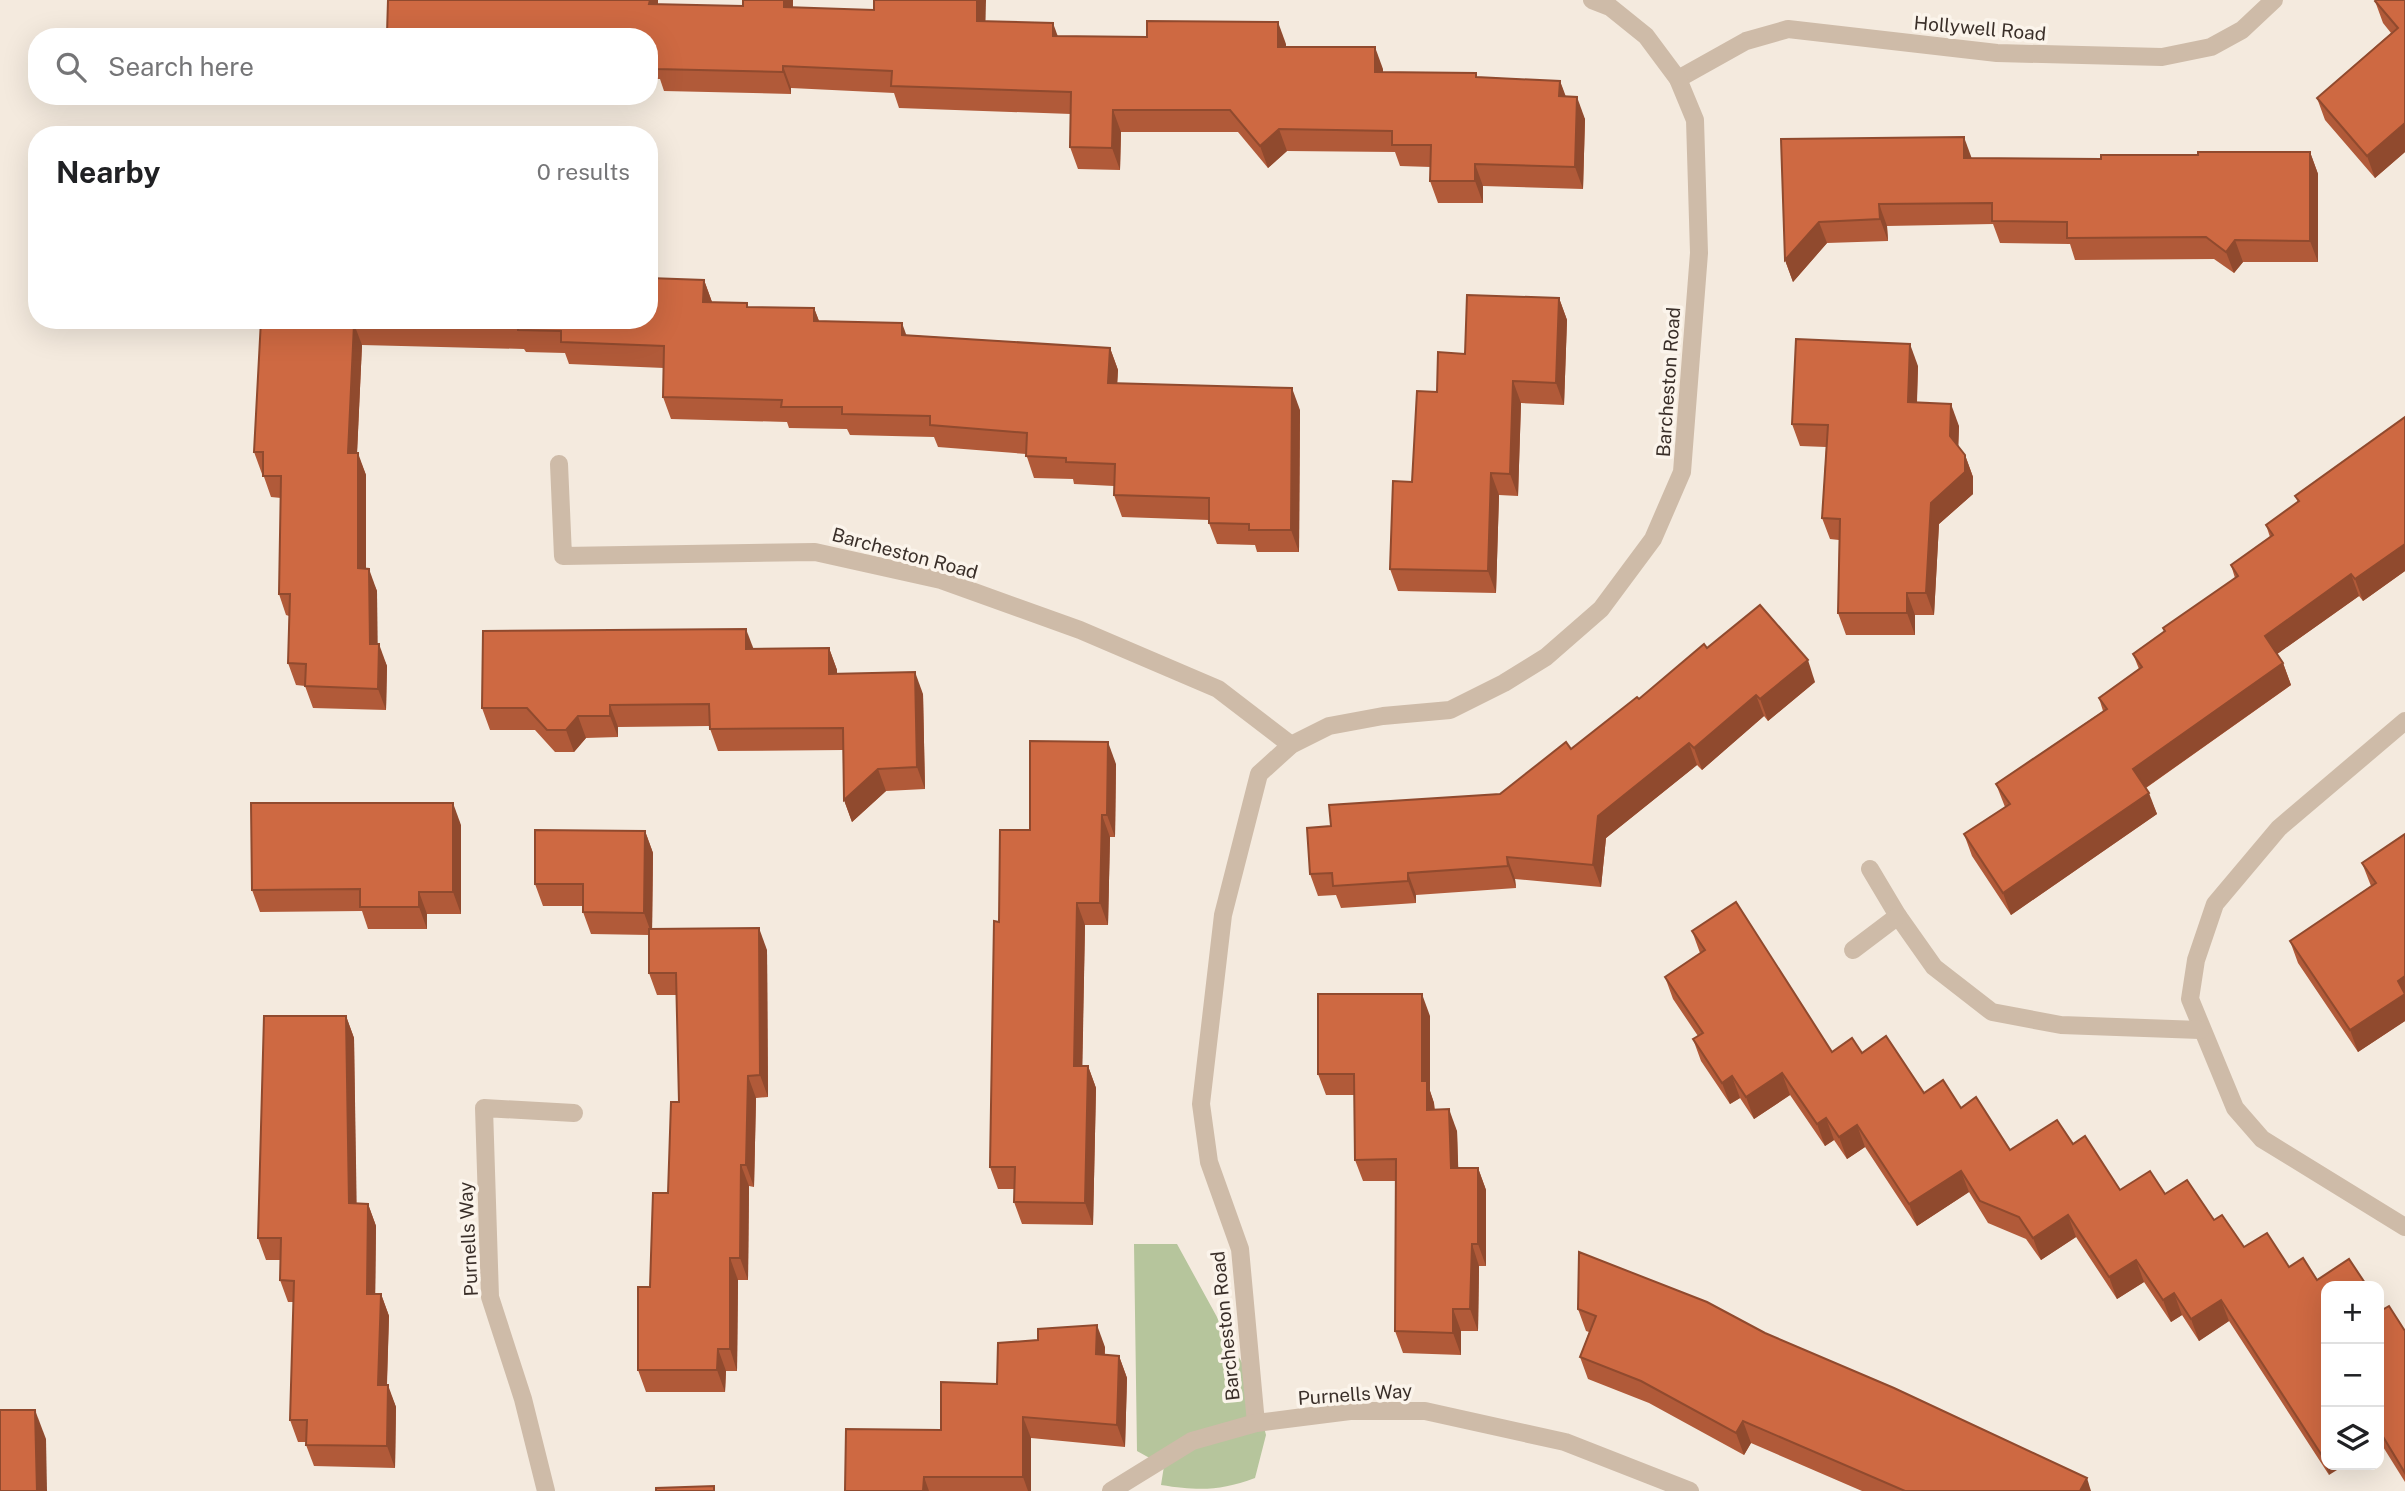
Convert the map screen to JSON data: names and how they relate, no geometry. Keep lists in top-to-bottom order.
{
  "streets": {
    "street": ["Hollywell Road", "Barcheston Road", "Purnells Way"]
  },
  "crossings": [
    ["Hollywell Road", "Barcheston Road"],
    ["Barcheston Road", "Purnells Way"]
  ],
  "page": {
    "search": "Search here",
    "heading": ["Nearby", "0 results"],
    "map_buttons": ["+", "−"]
  }
}
